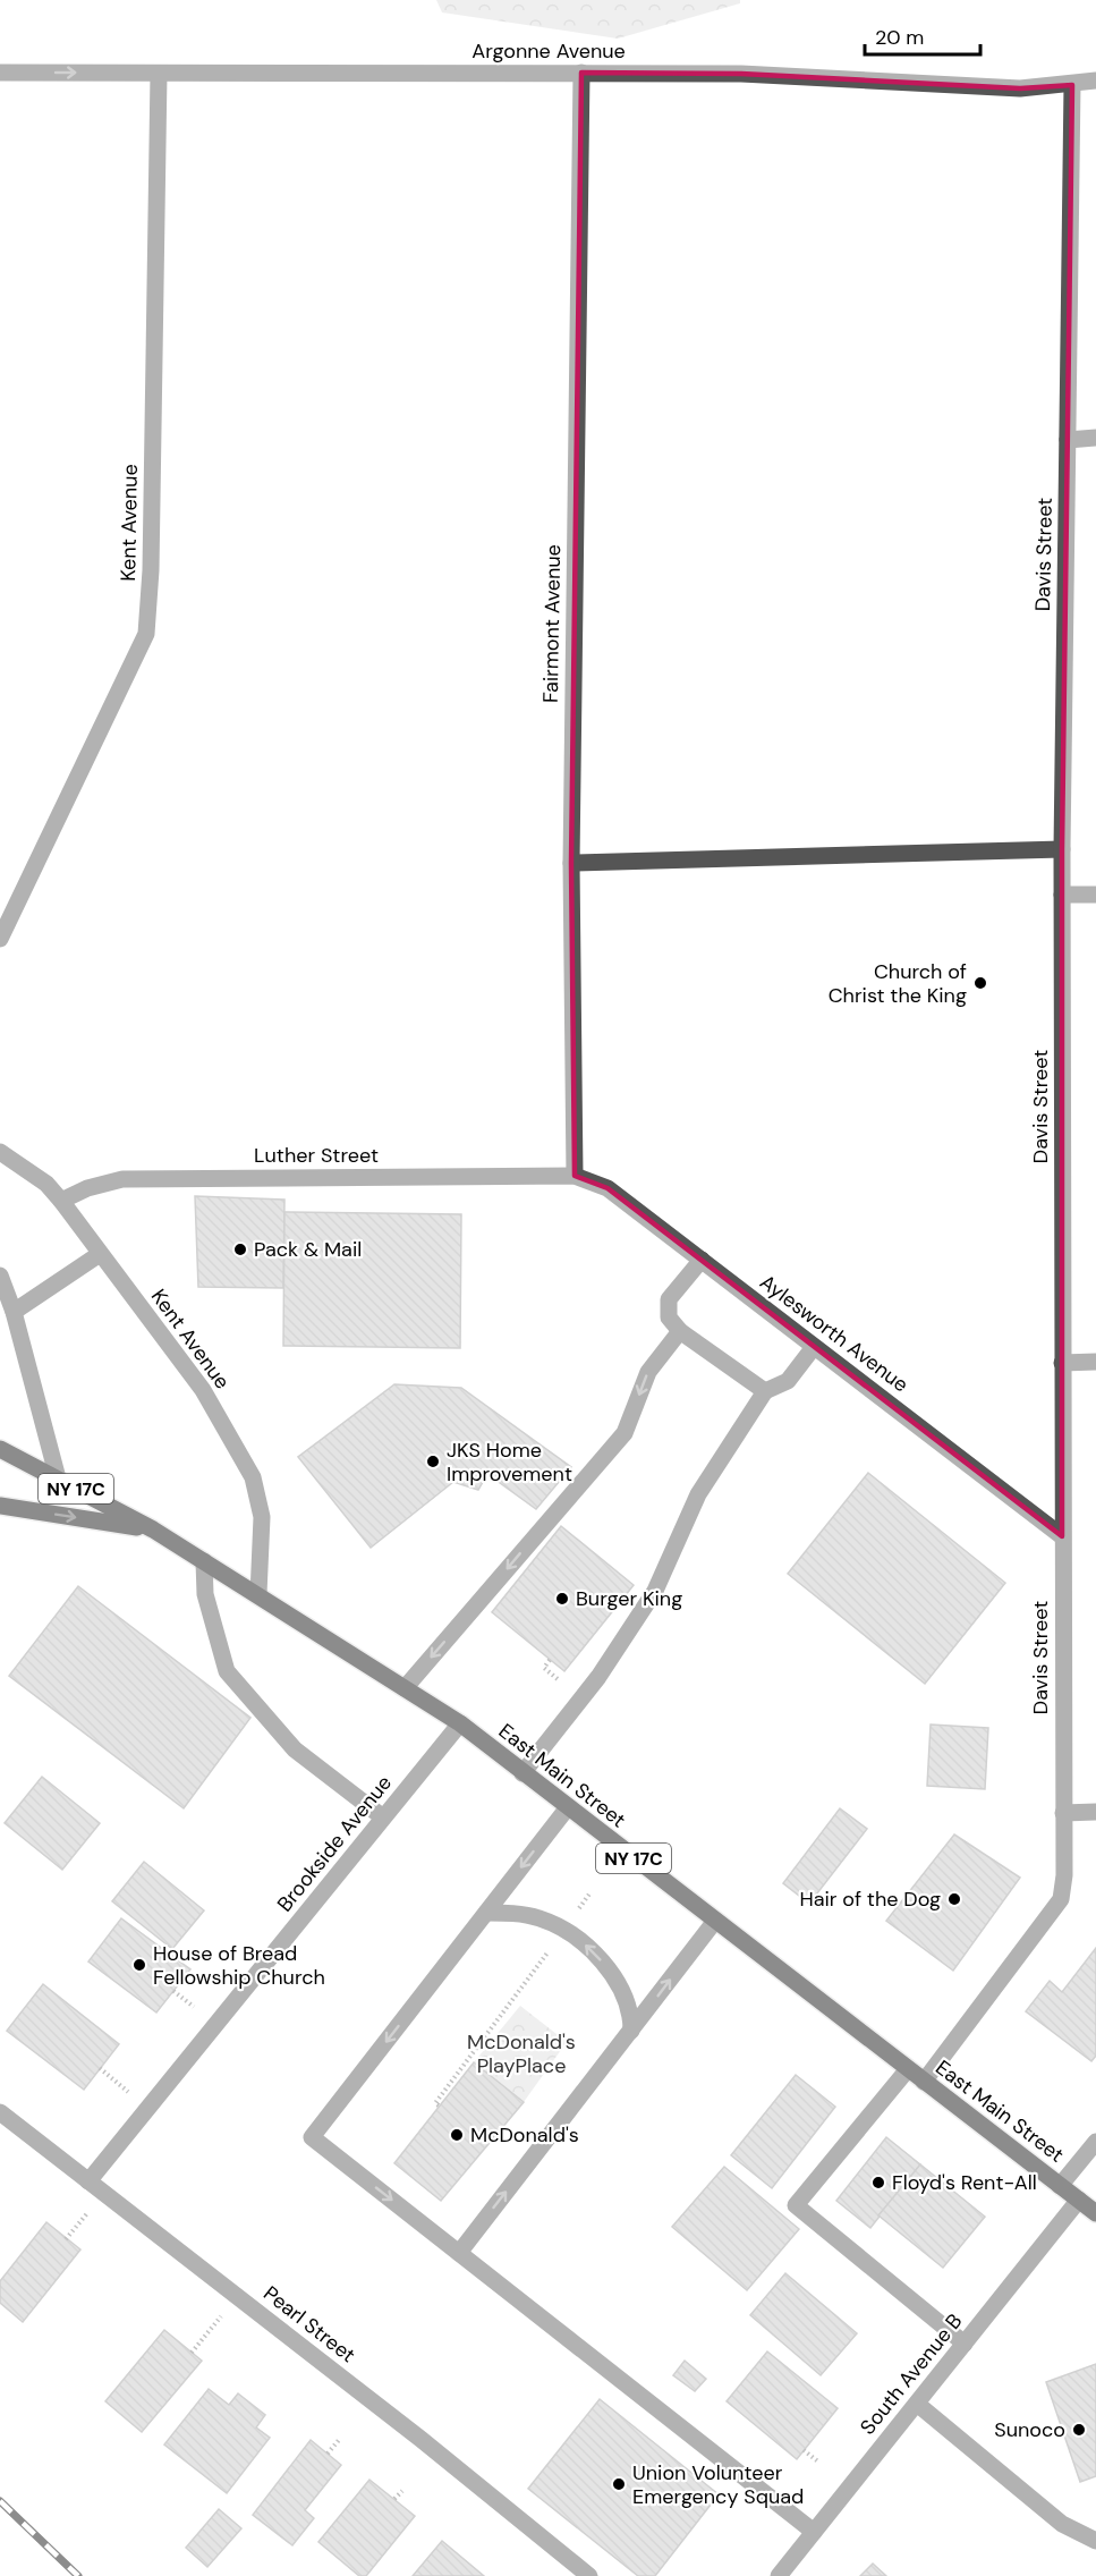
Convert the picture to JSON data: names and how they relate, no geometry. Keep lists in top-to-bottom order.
{
  "streets": {
    "main road": ["NY 17C", "East Main Street"],
    "street": [
      "Argonne Avenue",
      "Kent Avenue",
      "Davis Street",
      "Fairmont Avenue",
      "Luther Street",
      "Aylesworth Avenue",
      "Brookside Avenue",
      "Pearl Street",
      "South Avenue B"
    ]
  },
  "crossings": [
    ["Argonne Avenue", "Kent Avenue"],
    ["Argonne Avenue", "Davis Street"],
    ["Argonne Avenue", "Fairmont Avenue"],
    ["Kent Avenue", "Luther Street"],
    ["Kent Avenue", "East Main Street"],
    ["Davis Street", "Aylesworth Avenue"],
    ["Davis Street", "East Main Street"],
    ["Fairmont Avenue", "Luther Street"],
    ["Fairmont Avenue", "Aylesworth Avenue"],
    ["Luther Street", "Aylesworth Avenue"],
    ["East Main Street", "Brookside Avenue"],
    ["East Main Street", "South Avenue B"],
    ["Brookside Avenue", "Pearl Street"]
  ],
  "parks": ["McDonald's PlayPlace"],
  "places": [
    "Church of Christ the King",
    "Pack & Mail",
    "JKS Home Improvement",
    "Burger King",
    "Hair of the Dog",
    "House of Bread Fellowship Church",
    "McDonald's",
    "Floyd's Rent-All",
    "Sunoco",
    "Union Volunteer Emergency Squad"
  ],
  "scale_bar": "20 m"
}
